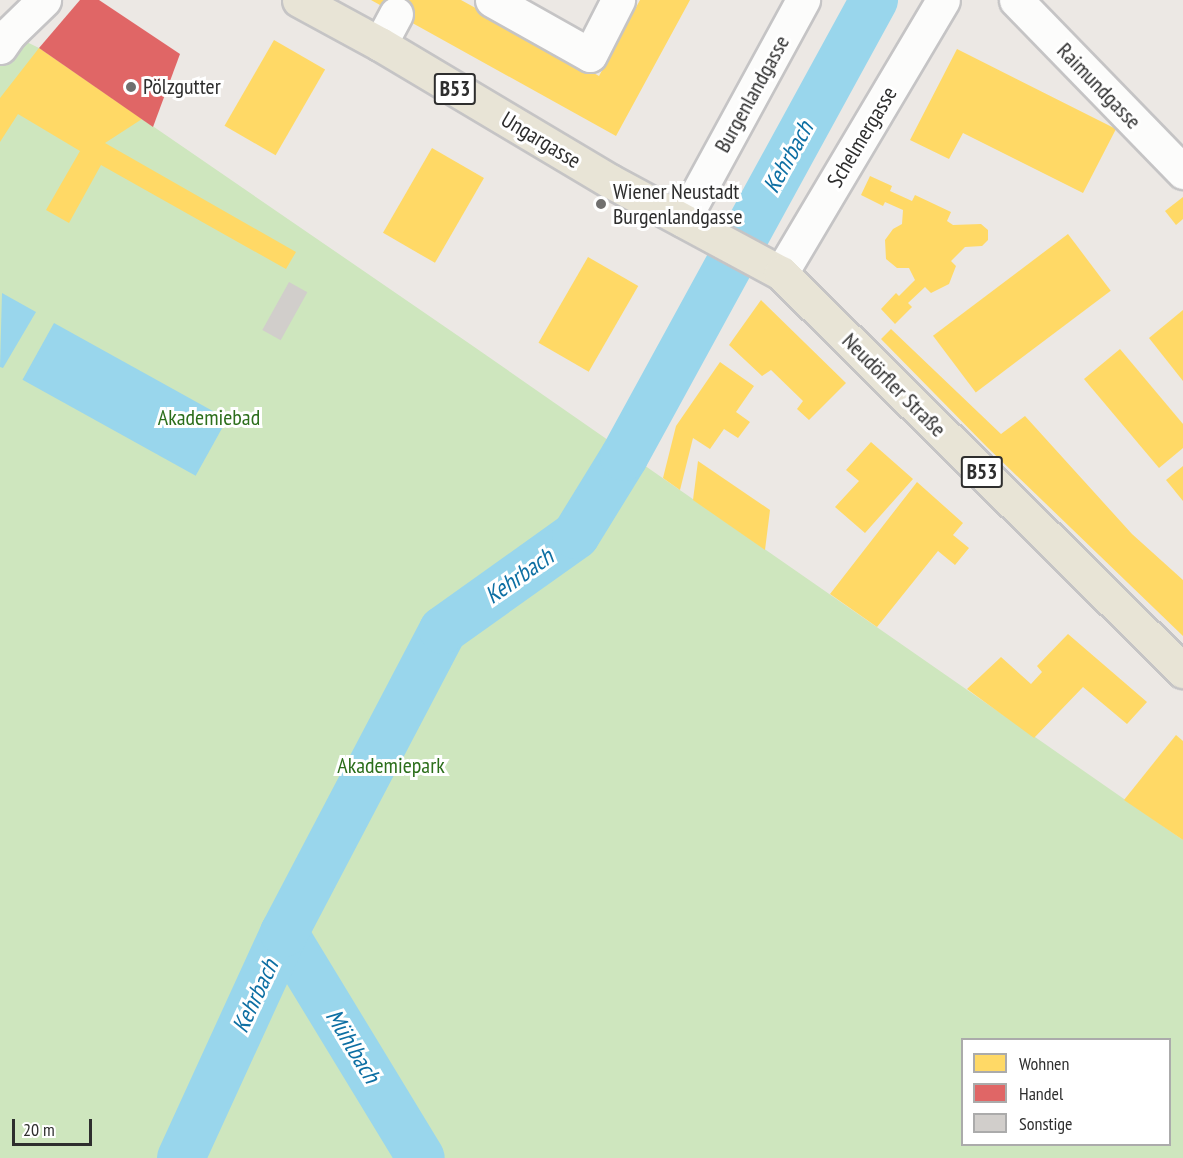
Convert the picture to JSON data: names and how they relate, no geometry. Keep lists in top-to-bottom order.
{
  "streets": {
    "main road": ["B53", "Ungargasse", "Neudörfler Straße"],
    "street": ["Raimundgasse", "Burgenlandgasse", "Schelmergasse"]
  },
  "crossings": [
    ["Burgenlandgasse", "Ungargasse"],
    ["Schelmergasse", "Ungargasse"],
    ["Schelmergasse", "Neudörfler Straße"],
    ["Ungargasse", "Neudörfler Straße"]
  ],
  "water": ["Kehrbach", "Mühlbach"],
  "parks": ["Akademiebad", "Akademiepark"],
  "places": ["Pölzgutter", "Wiener Neustadt Burgenlandgasse"],
  "legend": ["Wohnen", "Handel", "Sonstige"],
  "scale_bar": "20 m"
}
